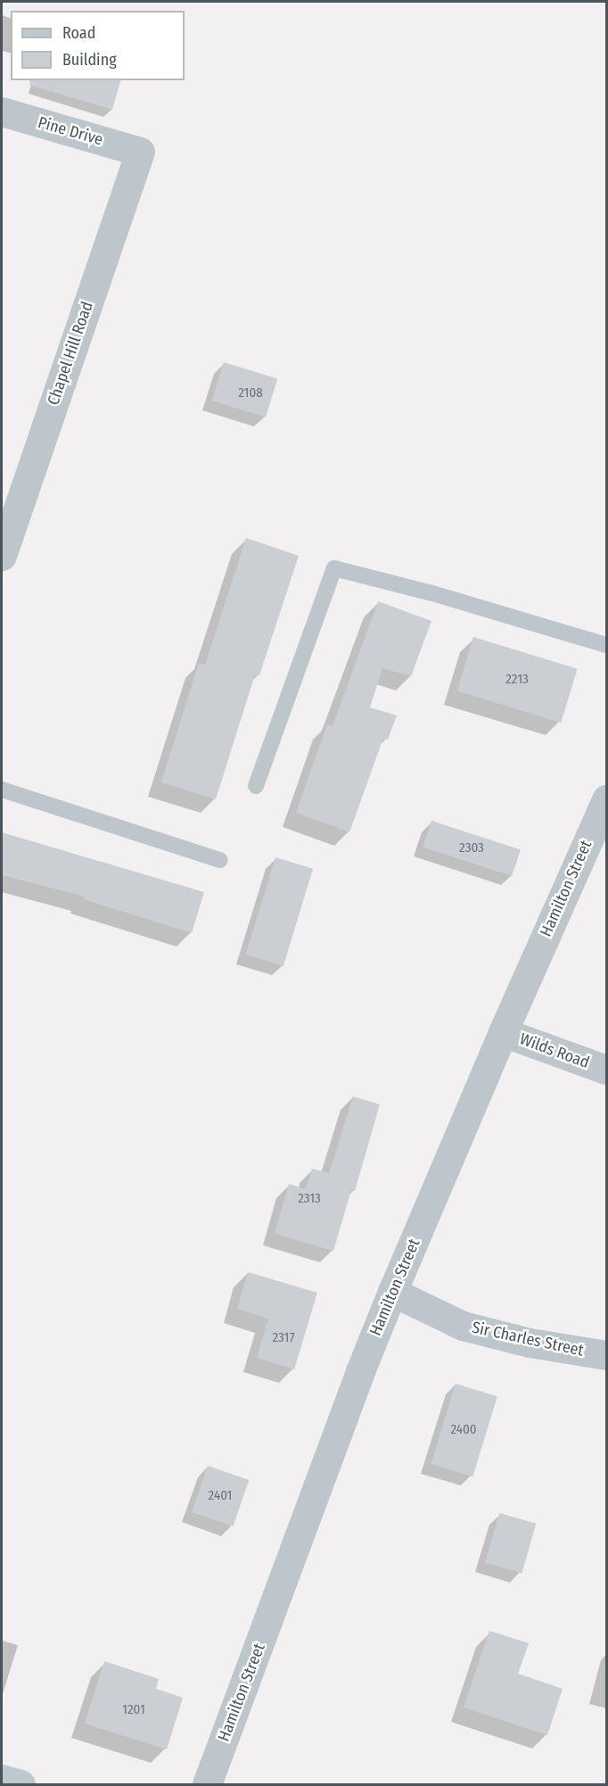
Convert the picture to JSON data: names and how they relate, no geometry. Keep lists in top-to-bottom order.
{
  "streets": {
    "street": [
      "Pine Drive",
      "Chapel Hill Road",
      "Hamilton Street",
      "Wilds Road",
      "Sir Charles Street"
    ]
  },
  "crossings": [
    ["Pine Drive", "Chapel Hill Road"],
    ["Hamilton Street", "Wilds Road"],
    ["Hamilton Street", "Sir Charles Street"]
  ],
  "house_numbers": [
    "2108",
    "2213",
    "2303",
    "2313",
    "2317",
    "2400",
    "2401",
    "1201"
  ],
  "legend": ["Road", "Building"]
}
